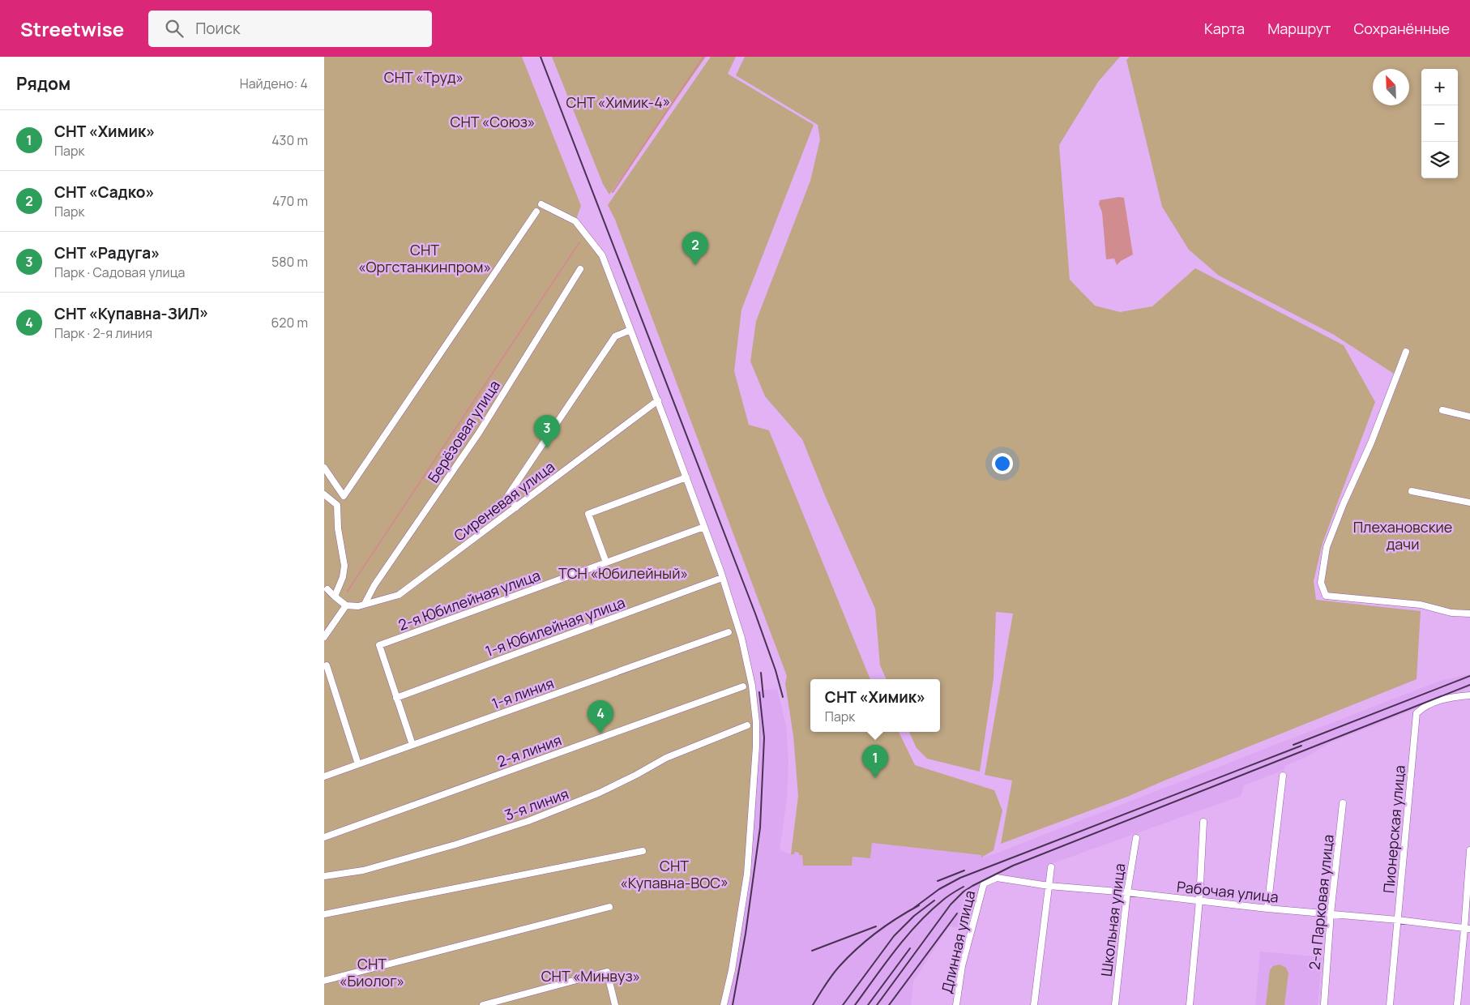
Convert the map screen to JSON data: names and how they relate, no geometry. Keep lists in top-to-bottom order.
{
  "streets": {
    "street": [
      "Берёзовая улица",
      "Сиреневая улица",
      "2-я Юбилейная улица",
      "1-я Юбилейная улица",
      "1-я линия",
      "2-я линия",
      "3-я линия",
      "Пионерская улица",
      "Рабочая улица",
      "2-я Парковая улица",
      "Школьная улица",
      "Длинная улица"
    ]
  },
  "crossings": [
    ["Берёзовая улица", "Сиреневая улица"],
    ["2-я Юбилейная улица", "1-я Юбилейная улица"],
    ["Пионерская улица", "Рабочая улица"],
    ["Рабочая улица", "2-я Парковая улица"],
    ["Рабочая улица", "Школьная улица"],
    ["Рабочая улица", "Длинная улица"]
  ],
  "parks": [
    "СНТ «Труд»",
    "СНТ «Химик-4»",
    "СНТ «Союз»",
    "СНТ «Оргстанкинпром»",
    "Плехановские дачи",
    "ТСН «Юбилейный»",
    "СНТ «Купавна-ВОС»",
    "СНТ «Биолог»",
    "СНТ «Минвуз»"
  ],
  "north": "top left",
  "page": {
    "header": "Streetwise",
    "search": "Поиск",
    "nav": ["Карта", "Маршрут", "Сохранённые"],
    "heading": ["Рядом", "Найдено: 4"],
    "map_buttons": ["+", "−"],
    "list": [
      {
        "mark": "1",
        "name": "СНТ «Химик»",
        "note": "Парк",
        "value": "430 m"
      },
      {
        "mark": "2",
        "name": "СНТ «Садко»",
        "note": "Парк",
        "value": "470 m"
      },
      {
        "mark": "3",
        "name": "СНТ «Радуга»",
        "note": "Парк · Садовая улица",
        "value": "580 m"
      },
      {
        "mark": "4",
        "name": "СНТ «Купавна-ЗИЛ»",
        "note": "Парк · 2-я линия",
        "value": "620 m"
      }
    ],
    "pins": [
      "2",
      "3",
      "4",
      "1"
    ],
    "popup": ["СНТ «Химик»", "Парк"]
  }
}
